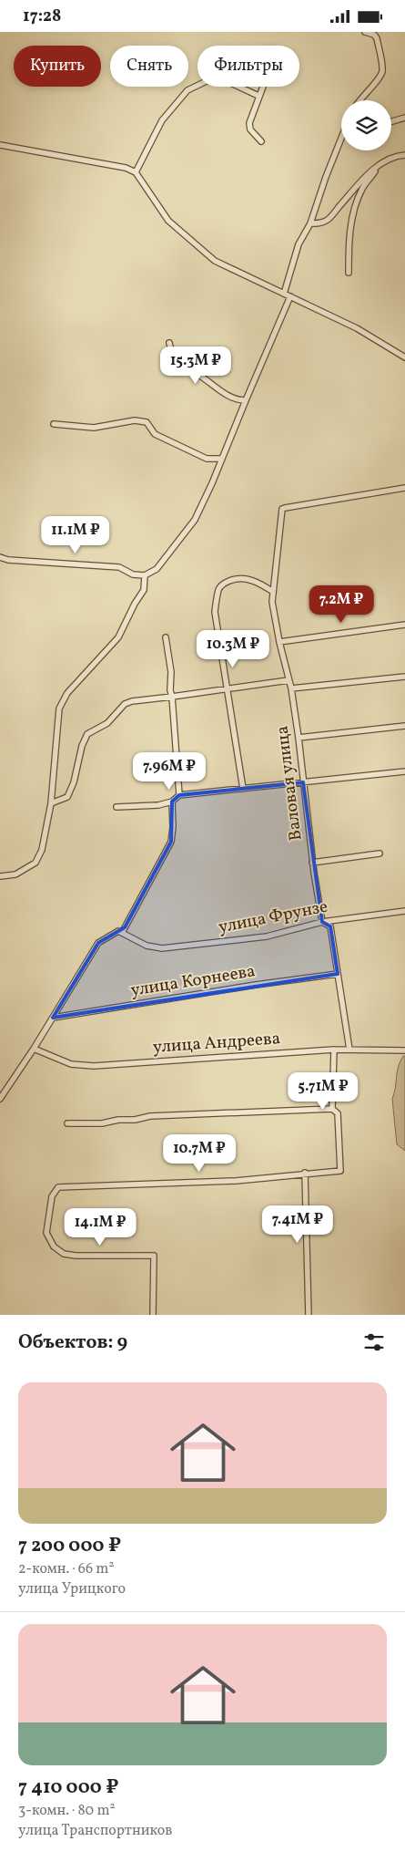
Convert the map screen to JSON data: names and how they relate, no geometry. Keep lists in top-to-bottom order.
{
  "streets": {
    "street": [
      "Валовая улица",
      "улица Фрунзе",
      "улица Корнеева",
      "улица Андреева"
    ]
  },
  "crossings": [
    ["Валовая улица", "улица Фрунзе"],
    ["Валовая улица", "улица Корнеева"],
    ["Валовая улица", "улица Андреева"]
  ],
  "page": {
    "status": "17:28",
    "chip": ["Купить", "Снять", "Фильтры"],
    "price": [
      "15.3M ₽",
      "11.1M ₽",
      "7.2M ₽",
      "10.3M ₽",
      "7.96M ₽",
      "5.71M ₽",
      "10.7M ₽",
      "7.41M ₽",
      "14.1M ₽"
    ],
    "heading": "Объектов: 9",
    "list": [
      {
        "name": "7 200 000 ₽",
        "note": "2-комн. · 66 m² · улица Урицкого"
      },
      {
        "name": "7 410 000 ₽",
        "note": "3-комн. · 80 m² · улица Транспортников"
      }
    ]
  }
}
